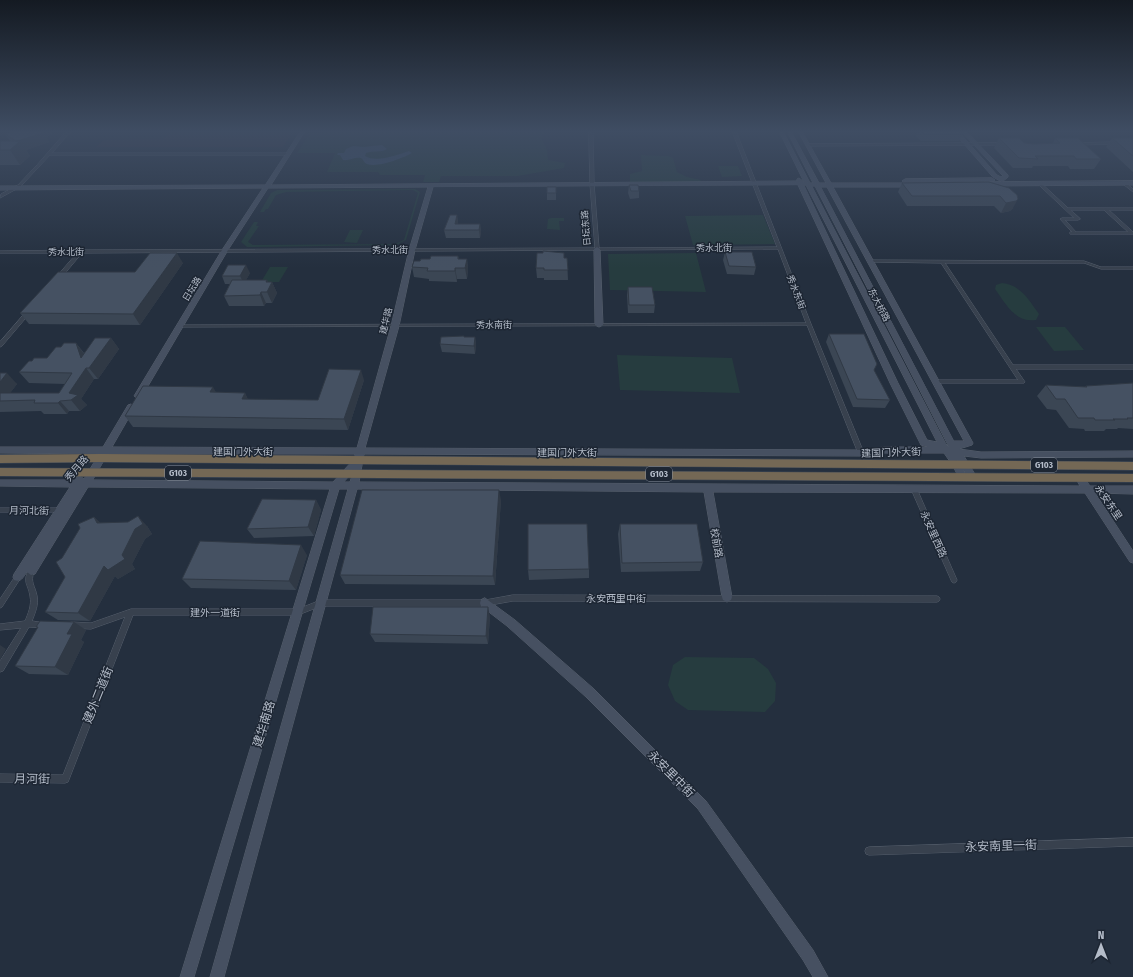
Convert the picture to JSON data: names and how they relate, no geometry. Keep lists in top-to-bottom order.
{
  "streets": {
    "highway": ["建国门外大街", "G103"],
    "street": [
      "日坛东路",
      "秀水北街",
      "日坛路",
      "秀水东街",
      "东大桥路",
      "建华路",
      "秀水南街",
      "秀月路",
      "永安东里",
      "月河北街",
      "永安里西路",
      "校前路",
      "永安西里中街",
      "建外一道街",
      "建外二道街",
      "建华南路",
      "永安里中街",
      "月河街",
      "永安南里一街"
    ]
  },
  "crossings": [
    ["日坛东路", "秀水北街"],
    ["日坛东路", "秀水南街"],
    ["秀水北街", "日坛路"],
    ["秀水北街", "秀水东街"],
    ["秀水北街", "建华路"],
    ["日坛路", "秀水南街"],
    ["日坛路", "建国门外大街"],
    ["日坛路", "秀月路"],
    ["秀水东街", "秀水南街"],
    ["秀水东街", "建国门外大街"],
    ["东大桥路", "建国门外大街"],
    ["东大桥路", "G103"],
    ["建华路", "秀水南街"],
    ["建华路", "建国门外大街"],
    ["建华路", "G103"],
    ["建华路", "建华南路"],
    ["建国门外大街", "秀月路"],
    ["G103", "秀月路"],
    ["G103", "永安东里"],
    ["G103", "建华南路"],
    ["秀月路", "月河北街"],
    ["校前路", "永安西里中街"],
    ["永安西里中街", "建外一道街"],
    ["永安西里中街", "建华南路"],
    ["永安西里中街", "永安里中街"],
    ["建外一道街", "建外二道街"],
    ["建外一道街", "建华南路"],
    ["建外二道街", "月河街"]
  ],
  "north": "top"
}
